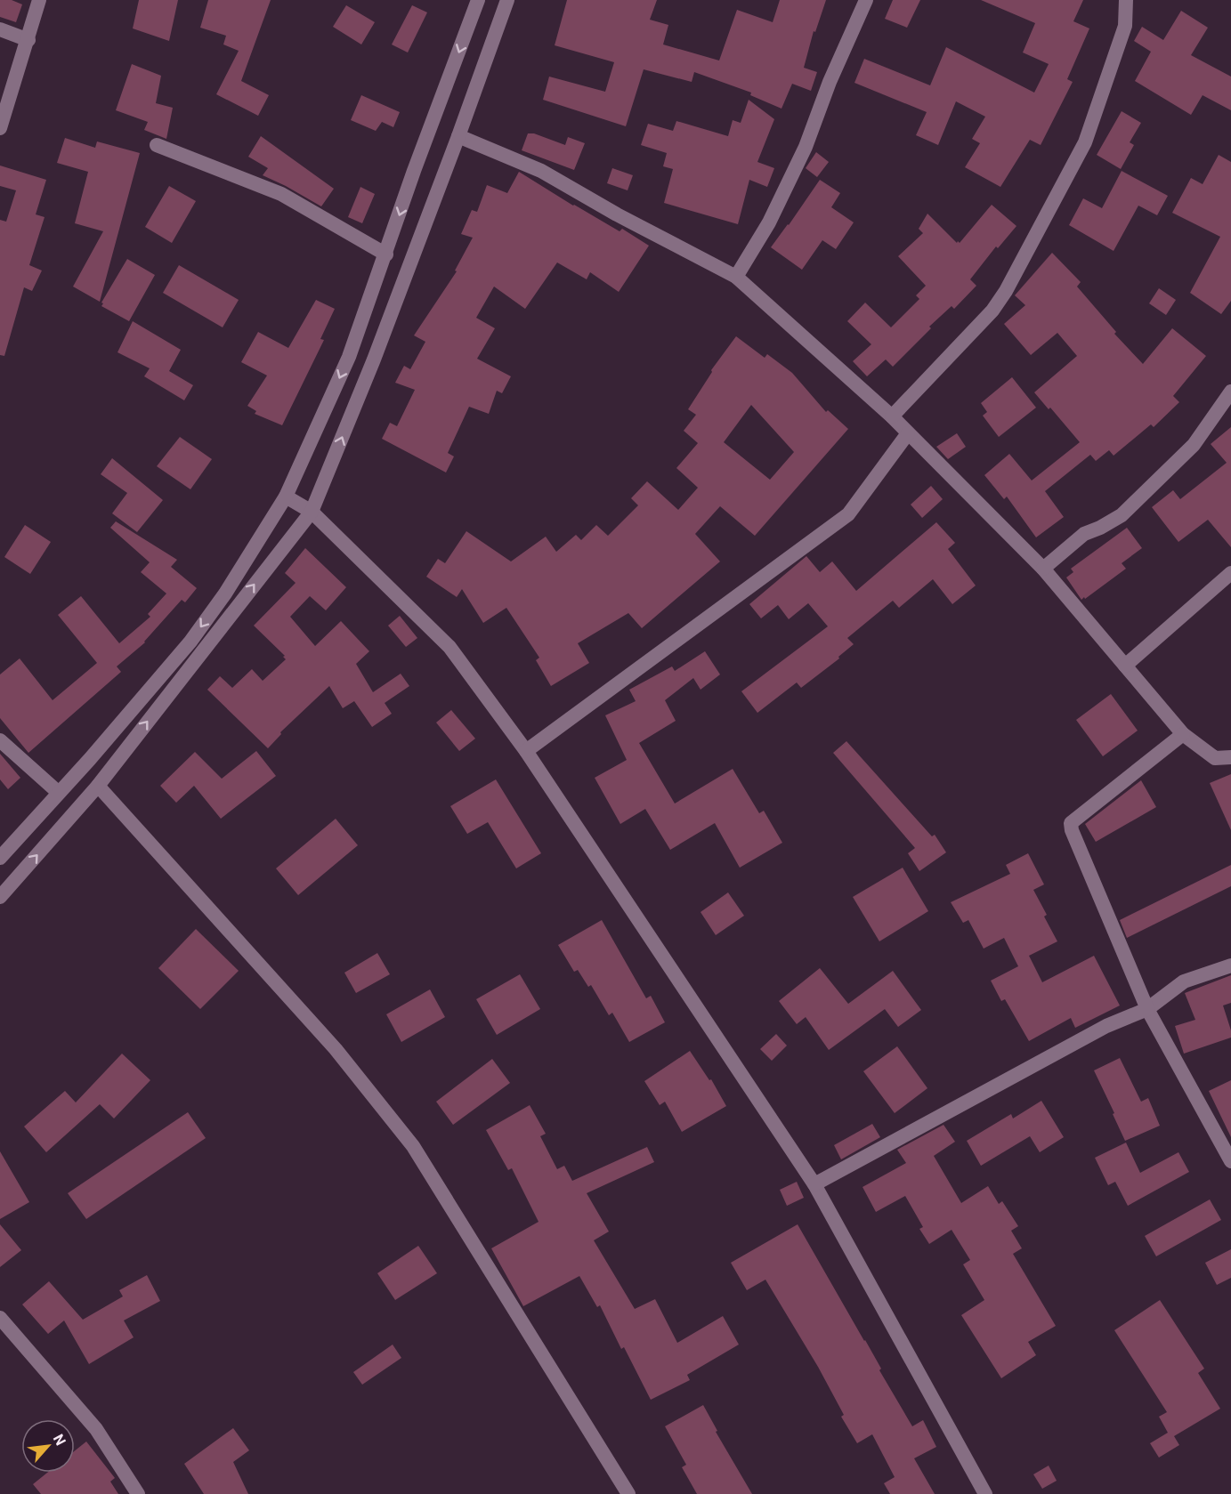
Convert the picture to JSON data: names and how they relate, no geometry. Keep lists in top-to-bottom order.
{
  "north": "top right"
}
